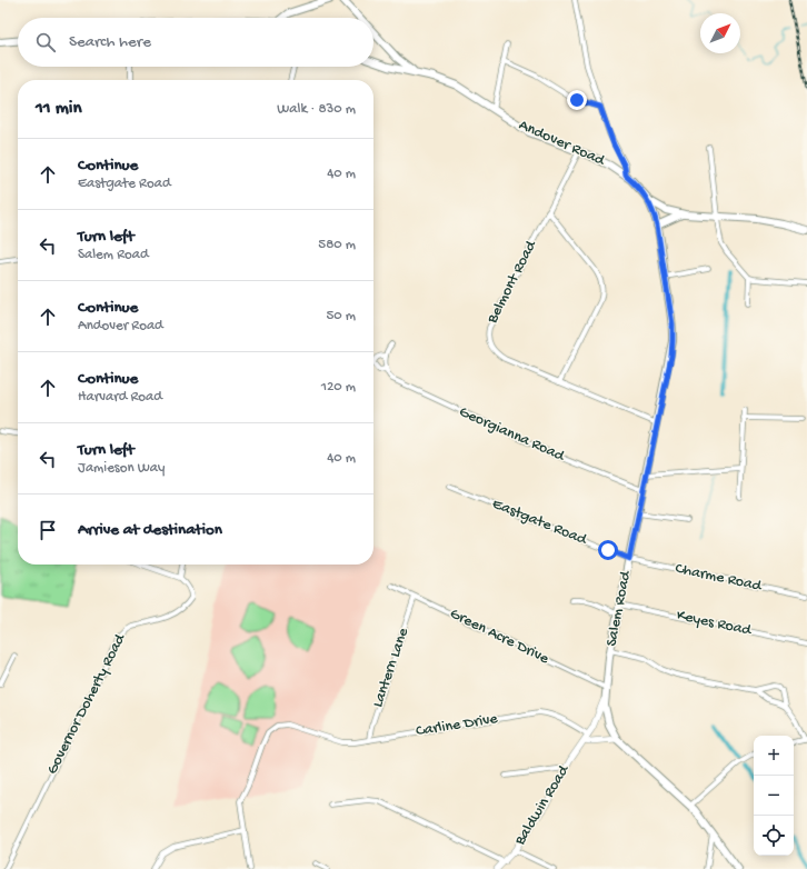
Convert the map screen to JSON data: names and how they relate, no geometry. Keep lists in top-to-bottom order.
{
  "streets": {
    "main road": ["Andover Road", "Salem Road"],
    "street": [
      "Belmont Road",
      "Georgianna Road",
      "Eastgate Road",
      "Charme Road",
      "Keyes Road",
      "Green Acre Drive",
      "Lantern Lane",
      "Governor Doherty Road",
      "Carline Drive",
      "Baldwin Road"
    ]
  },
  "crossings": [
    ["Andover Road", "Belmont Road"],
    ["Andover Road", "Salem Road"],
    ["Belmont Road", "Salem Road"],
    ["Georgianna Road", "Salem Road"],
    ["Eastgate Road", "Charme Road"],
    ["Eastgate Road", "Salem Road"],
    ["Charme Road", "Salem Road"],
    ["Salem Road", "Keyes Road"],
    ["Salem Road", "Green Acre Drive"],
    ["Salem Road", "Baldwin Road"],
    ["Green Acre Drive", "Lantern Lane"],
    ["Green Acre Drive", "Baldwin Road"],
    ["Lantern Lane", "Carline Drive"],
    ["Carline Drive", "Baldwin Road"]
  ],
  "north": "top right",
  "page": {
    "search": "Search here",
    "heading": ["11 min", "Walk · 830 m"],
    "list": [
      ["Continue", "Eastgate Road", "40 m"],
      ["Turn left", "Salem Road", "580 m"],
      ["Continue", "Andover Road", "50 m"],
      ["Continue", "Harvard Road", "120 m"],
      ["Turn left", "Jamieson Way", "40 m"],
      "Arrive at destination"
    ],
    "map_buttons": ["+", "−"]
  }
}
